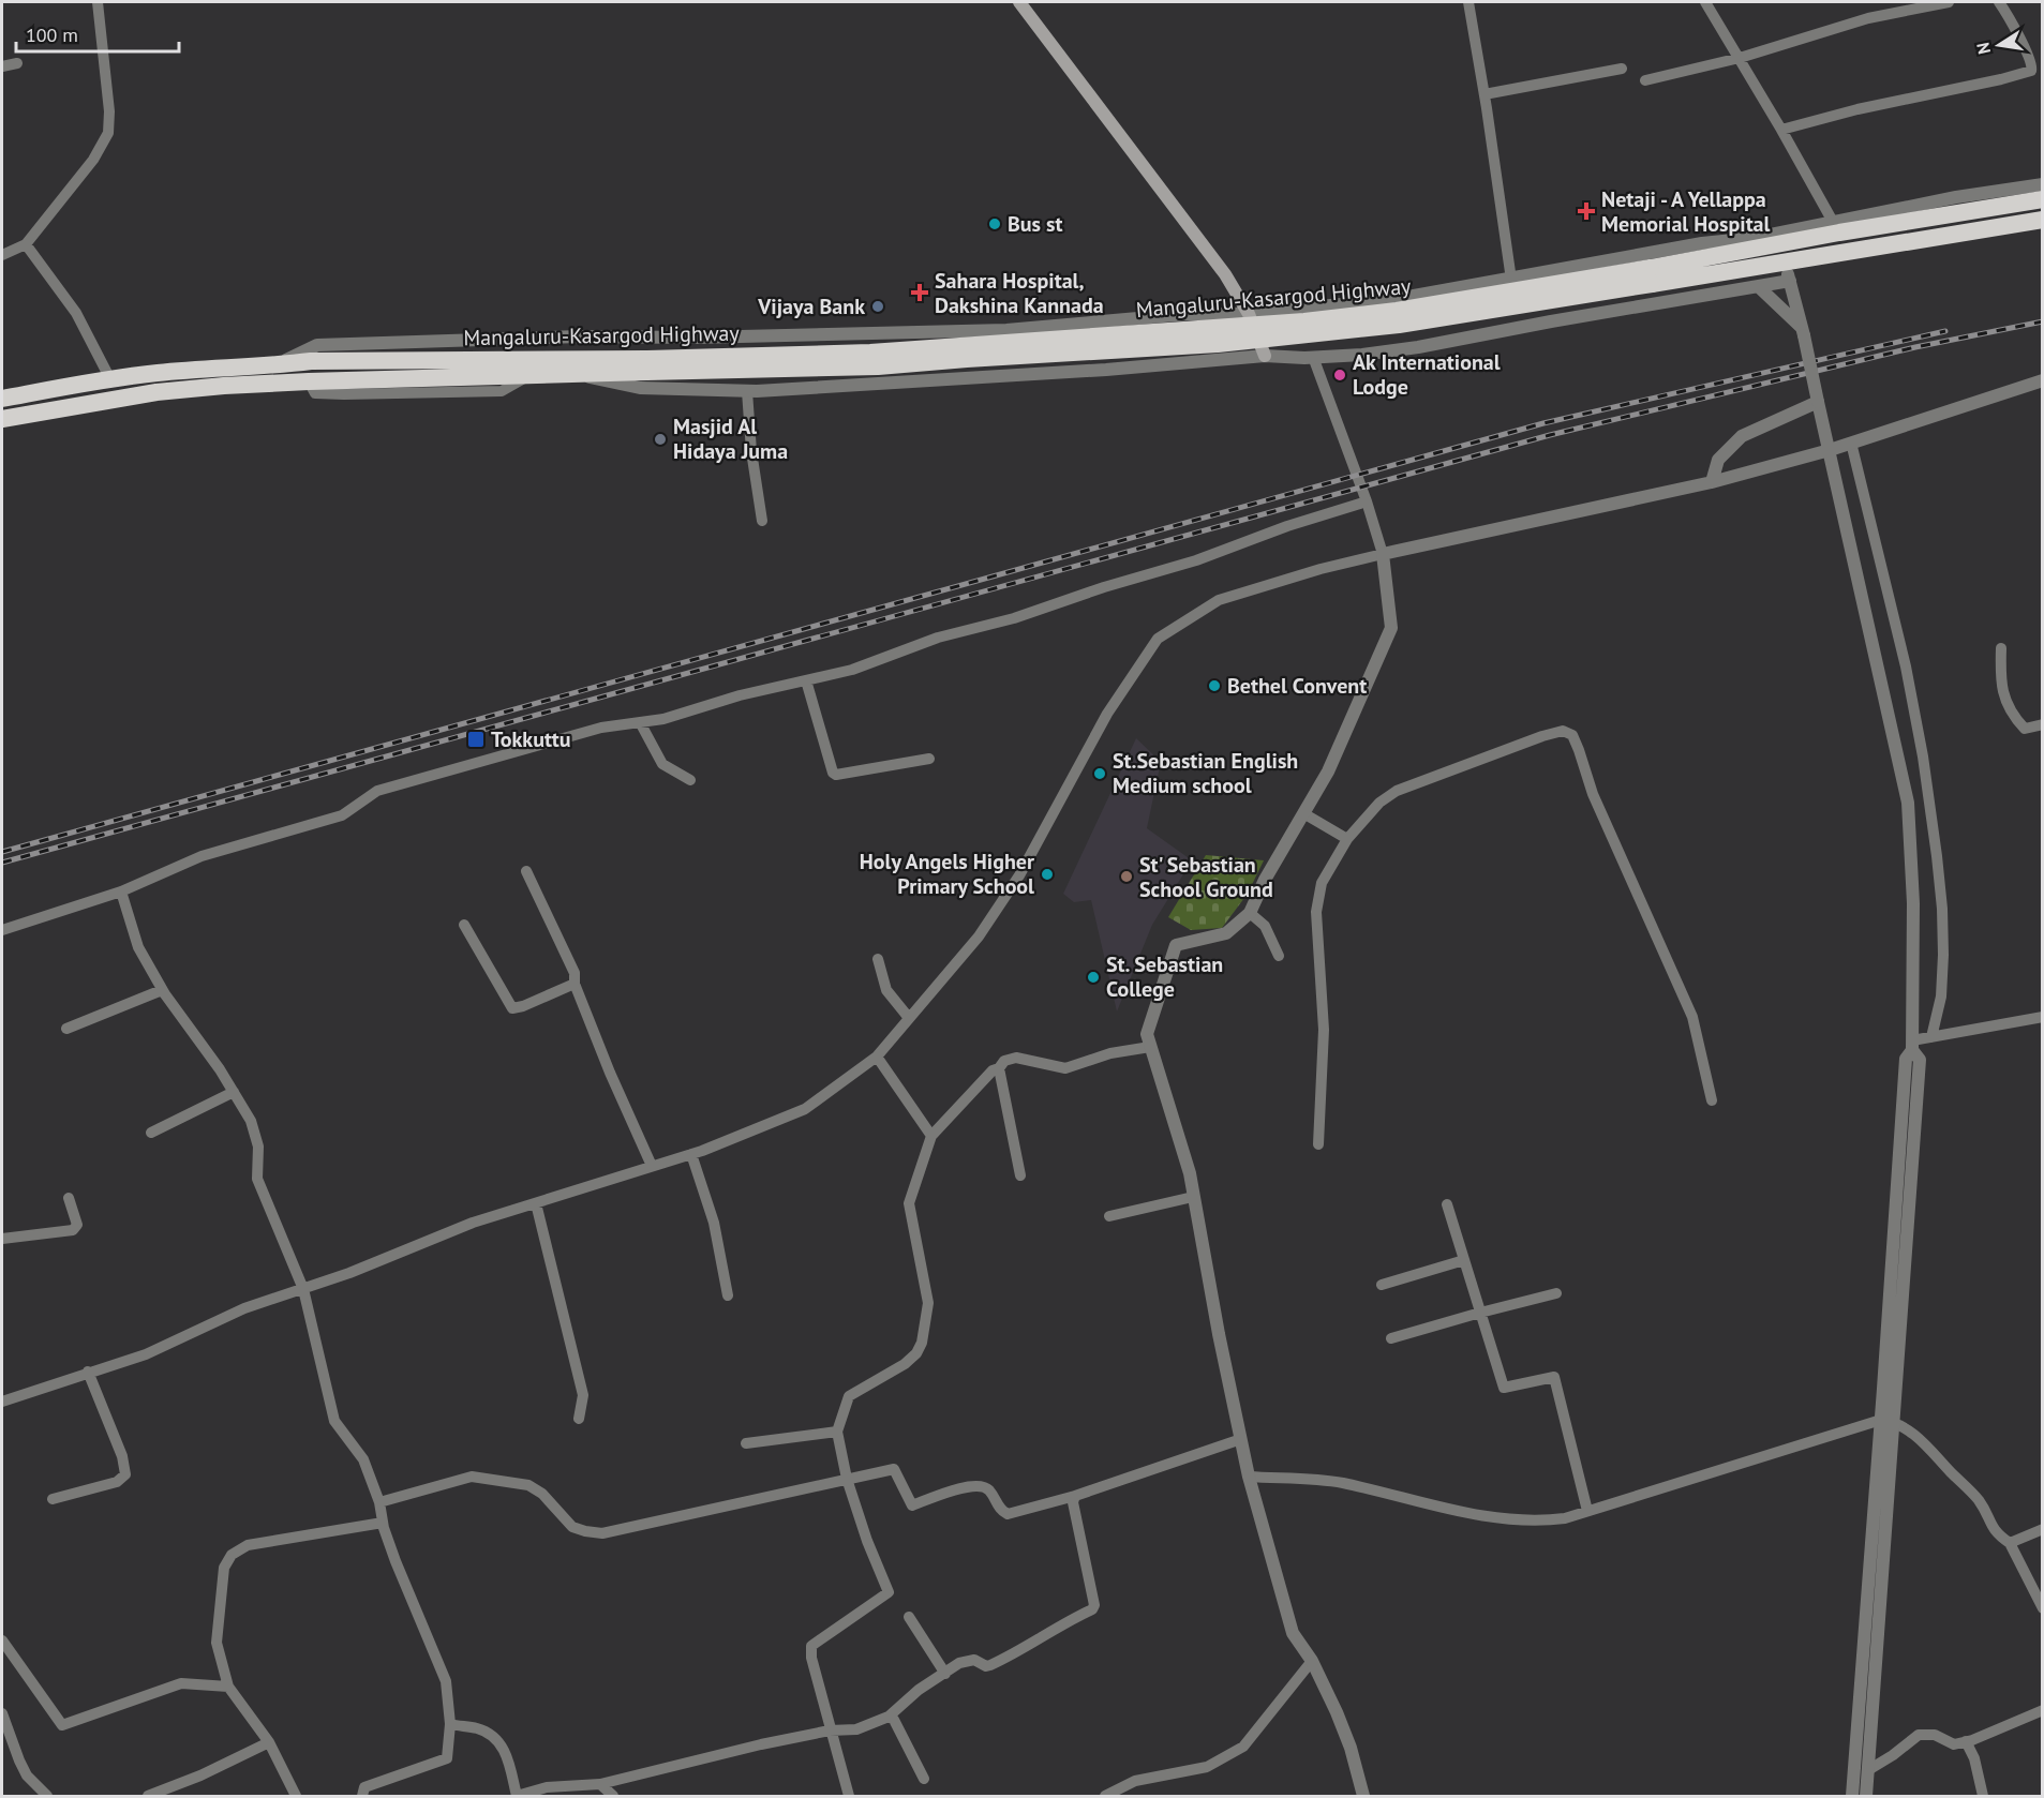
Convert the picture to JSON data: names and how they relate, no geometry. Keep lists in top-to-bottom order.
{
  "streets": {
    "highway": ["Mangaluru-Kasargod Highway"]
  },
  "places": {
    "health": ["Netaji - A Yellappa Memorial Hospital", "Sahara Hospital, Dakshina Kannada"],
    "other": [
      "Bus st",
      "Vijaya Bank",
      "Ak International Lodge",
      "Masjid Al Hidaya Juma",
      "Bethel Convent",
      "St.Sebastian English Medium school",
      "Holy Angels Higher Primary School",
      "St' Sebastian School Ground",
      "St. Sebastian College"
    ],
    "transit": ["Tokkuttu"]
  },
  "scale_bar": "100 m",
  "north": "left"
}
